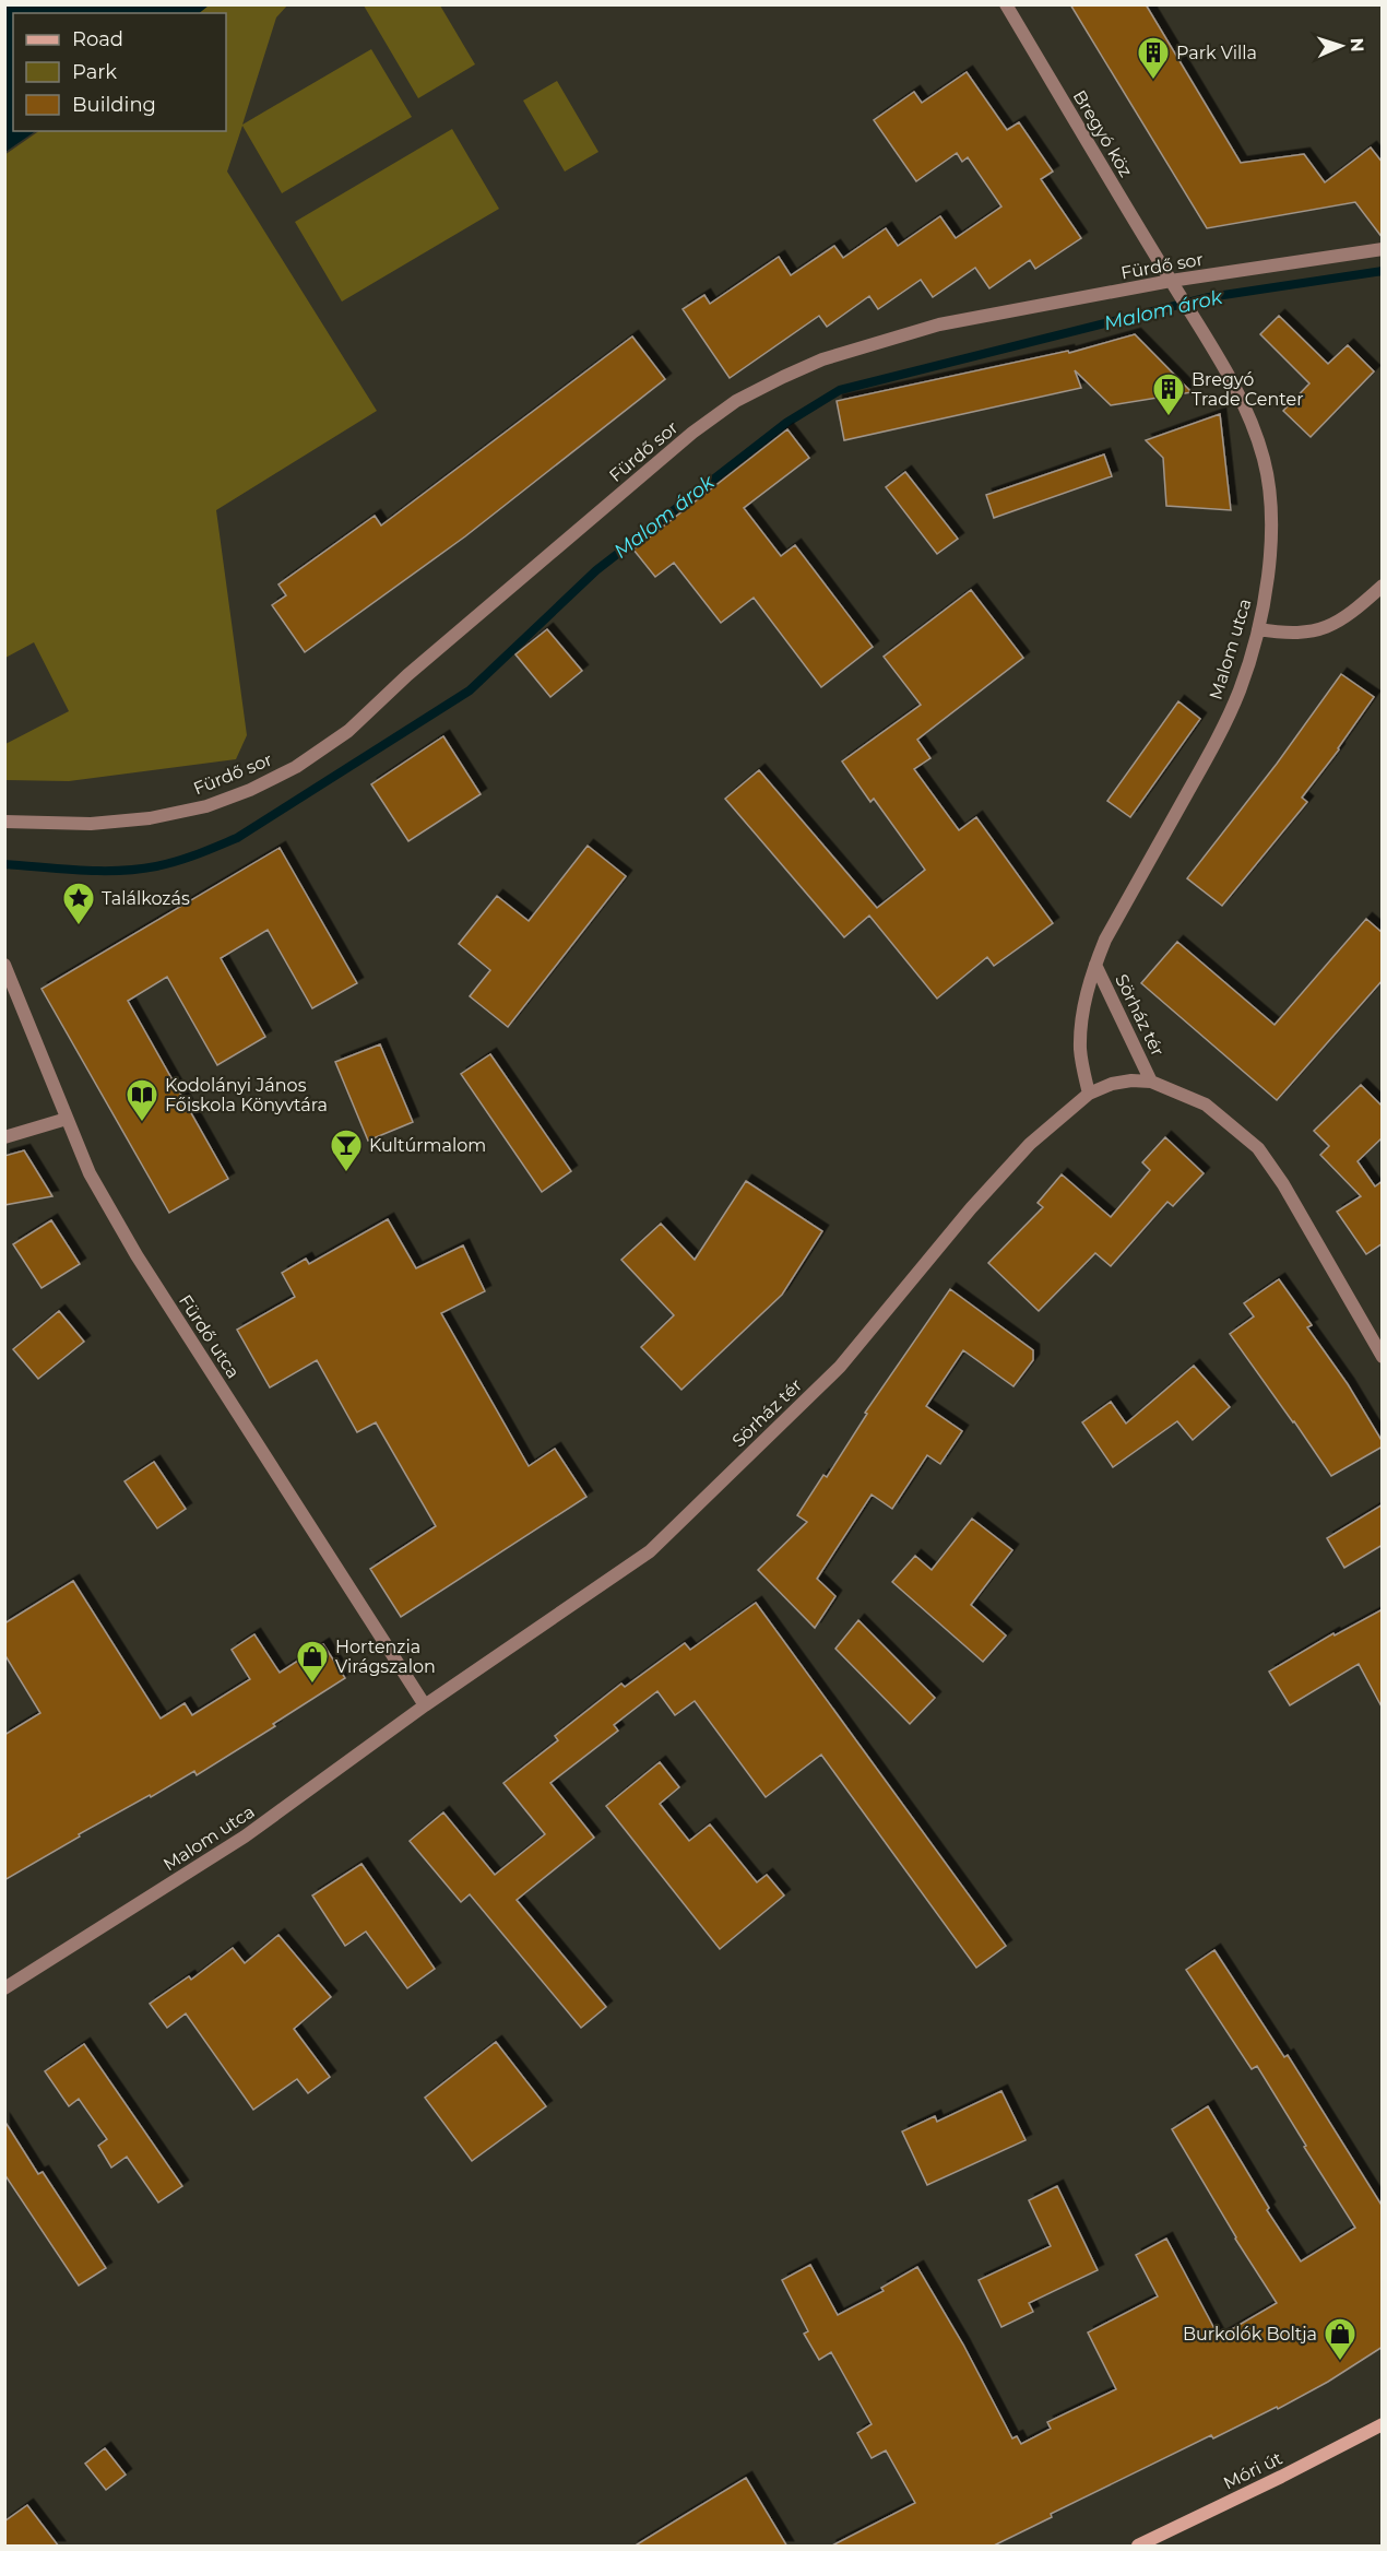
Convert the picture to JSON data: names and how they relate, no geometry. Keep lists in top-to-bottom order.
{
  "streets": {
    "main road": ["Móri út"],
    "street": [
      "Bregyó köz",
      "Fürdő sor",
      "Malom utca",
      "Sörház tér",
      "Fürdő utca"
    ]
  },
  "crossings": [
    ["Bregyó köz", "Fürdő sor"],
    ["Bregyó köz", "Malom utca"],
    ["Fürdő sor", "Malom utca"],
    ["Malom utca", "Sörház tér"],
    ["Malom utca", "Fürdő utca"],
    ["Sörház tér", "Fürdő utca"]
  ],
  "water": ["Malom árok"],
  "places": {
    "building": ["Park Villa", "Bregyó Trade Center"],
    "place": ["Találkozás"],
    "library": ["Kodolányi János Főiskola Könyvtára"],
    "bar": ["Kultúrmalom"],
    "shop": ["Hortenzia Virágszalon", "Burkolók Boltja"]
  },
  "legend": ["Road", "Park", "Building"],
  "north": "right"
}
